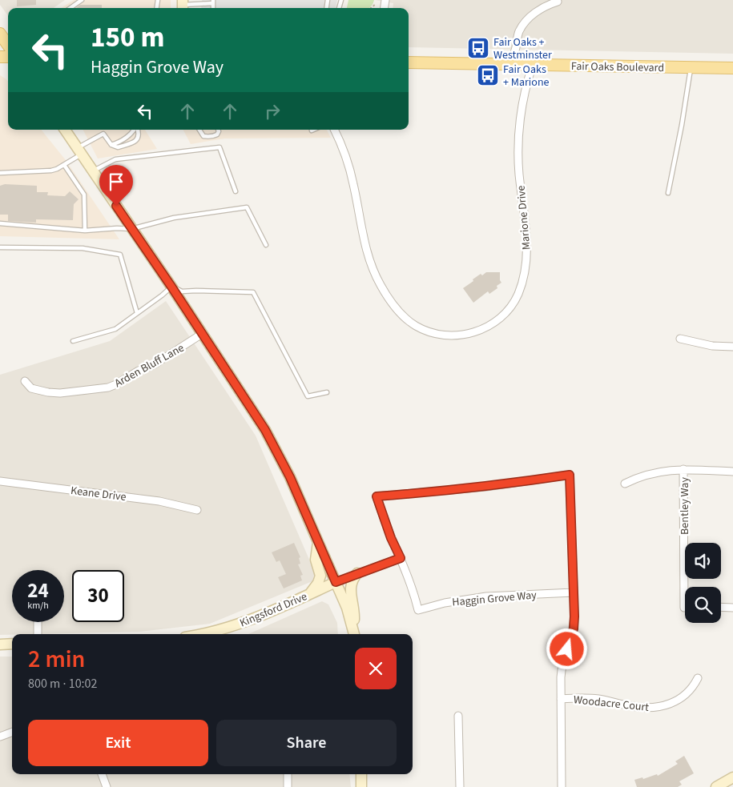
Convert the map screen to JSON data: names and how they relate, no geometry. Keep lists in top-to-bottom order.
{
  "streets": {
    "main road": ["Fair Oaks Boulevard"],
    "street": [
      "Marione Drive",
      "Arden Bluff Lane",
      "Keane Drive",
      "Bentley Way",
      "Haggin Grove Way",
      "Kingsford Drive",
      "Woodacre Court"
    ]
  },
  "crossings": [
    ["Fair Oaks Boulevard", "Marione Drive"]
  ],
  "places": {
    "bus stop": ["Fair Oaks + Westminster", "Fair Oaks + Marione"]
  },
  "page": {
    "turn": ["150 m", "Haggin Grove Way"],
    "speed": "24 km/h",
    "limit": "30",
    "heading": ["2 min", "800 m · 10:02"],
    "buttons": ["Exit", "Share"]
  }
}
